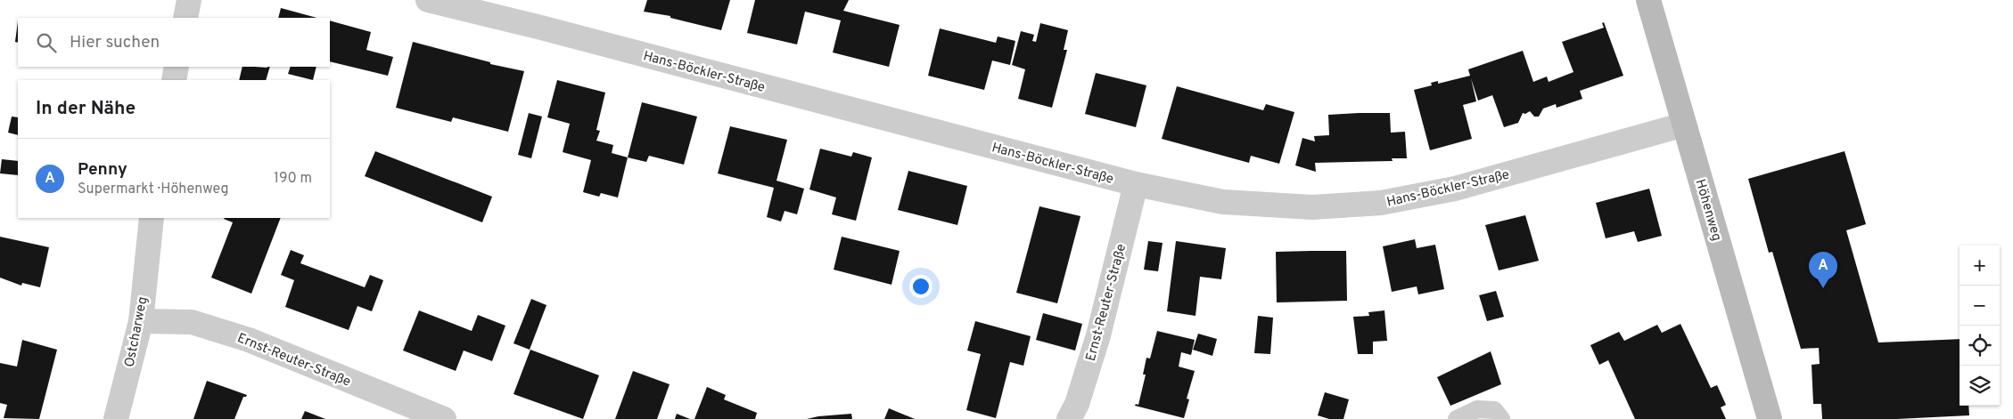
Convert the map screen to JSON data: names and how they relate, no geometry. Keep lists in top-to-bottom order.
{
  "streets": {
    "main road": ["Höhenweg"],
    "street": ["Hans-Böckler-Straße", "Ernst-Reuter-Straße", "Ostcharweg"]
  },
  "crossings": [
    ["Hans-Böckler-Straße", "Höhenweg"],
    ["Hans-Böckler-Straße", "Ernst-Reuter-Straße"],
    ["Ernst-Reuter-Straße", "Ostcharweg"]
  ],
  "page": {
    "search": "Hier suchen",
    "heading": "In der Nähe",
    "list": [
      {
        "mark": "A",
        "name": "Penny",
        "note": "Supermarkt · Höhenweg",
        "value": "190 m"
      }
    ],
    "map_buttons": ["+", "−"],
    "pins": "A"
  }
}
